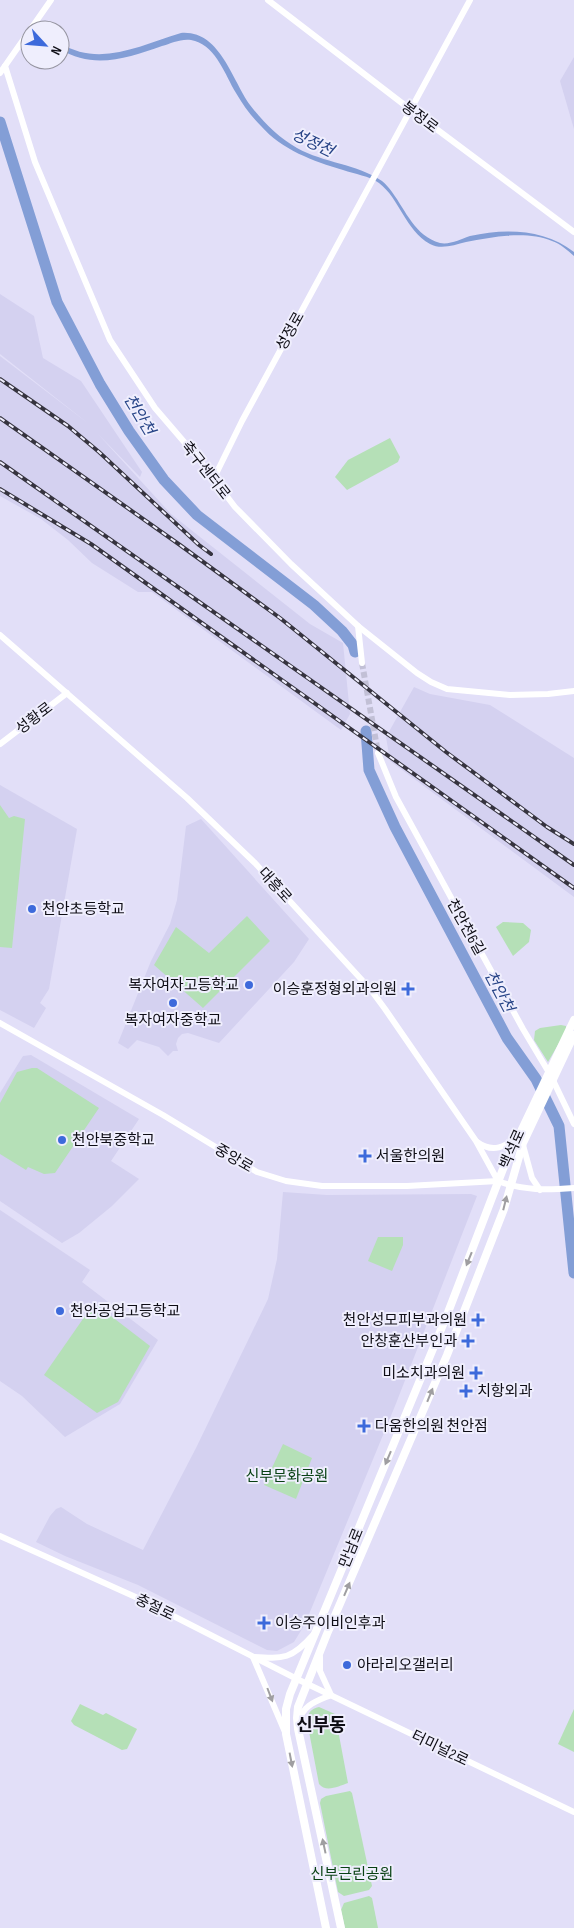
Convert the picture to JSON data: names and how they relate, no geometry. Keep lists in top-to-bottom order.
{
  "streets": {
    "main road": ["백석로", "만남로"],
    "street": [
      "봉정로",
      "성정로",
      "축구센터로",
      "성황로",
      "대흥로",
      "천안천6길",
      "중앙로",
      "충절로",
      "터미널2로"
    ]
  },
  "crossings": [
    ["봉정로", "성정로"],
    ["성정로", "축구센터로"],
    ["성황로", "대흥로"],
    ["대흥로", "백석로"],
    ["대흥로", "중앙로"],
    ["대흥로", "만남로"],
    ["백석로", "중앙로"],
    ["백석로", "만남로"],
    ["중앙로", "만남로"],
    ["만남로", "충절로"],
    ["만남로", "터미널2로"],
    ["충절로", "터미널2로"]
  ],
  "districts": ["신부동"],
  "water": ["성정천", "천안천"],
  "parks": ["신부문화공원", "신부근린공원"],
  "places": {
    "other": [
      "천안초등학교",
      "복자여자고등학교",
      "복자여자중학교",
      "천안북중학교",
      "천안공업고등학교",
      "아라리오갤러리"
    ],
    "health": [
      "이승훈정형외과의원",
      "서울한의원",
      "천안성모피부과의원",
      "안창훈산부인과",
      "미소치과의원",
      "치항외과",
      "다움한의원 천안점",
      "이승주이비인후과"
    ]
  },
  "north": "bottom right"
}
